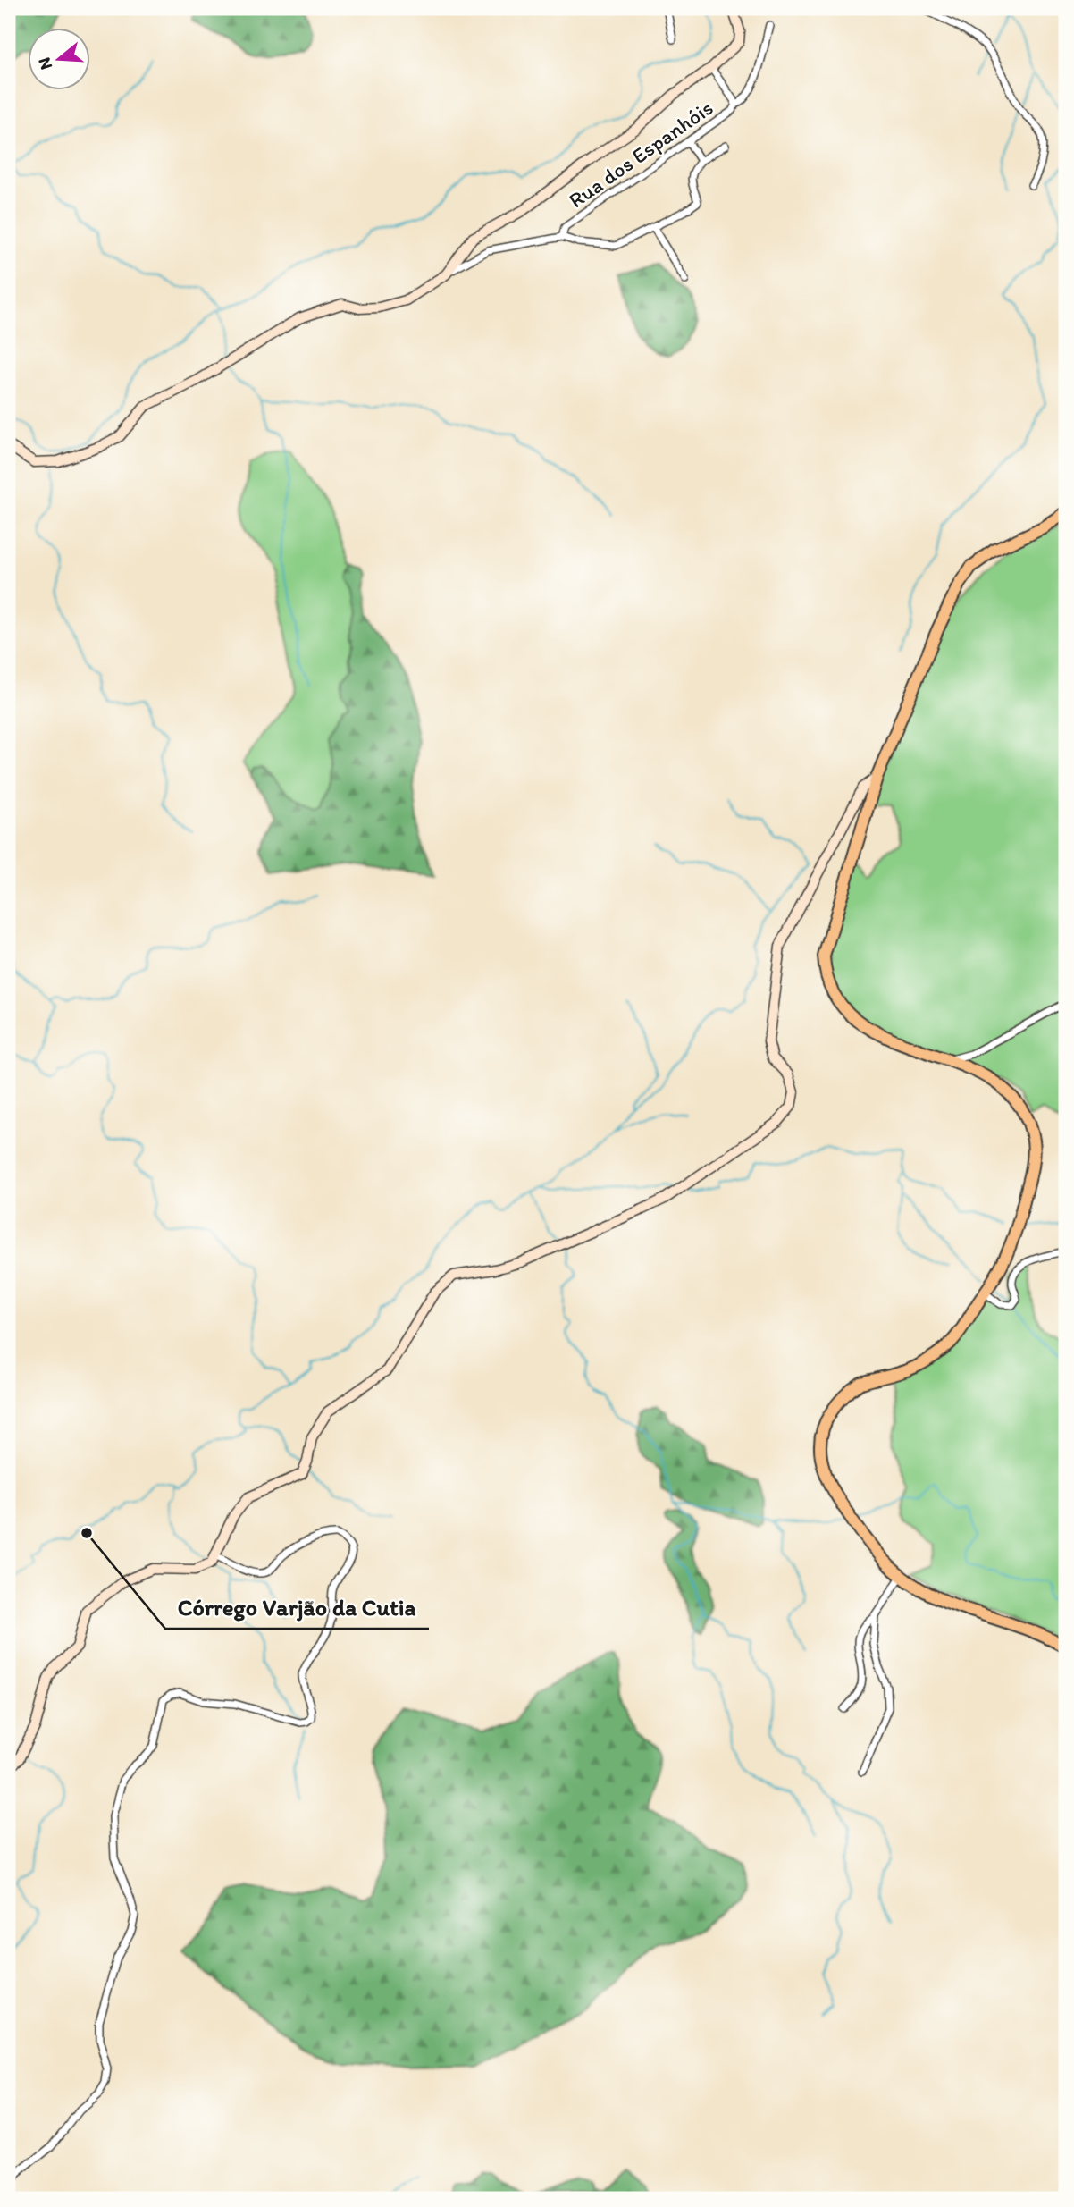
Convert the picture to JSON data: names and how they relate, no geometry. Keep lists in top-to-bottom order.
{
  "streets": {
    "street": ["Rua dos Espanhóis"]
  },
  "places": ["Córrego Varjão da Cutia"],
  "north": "left"
}
